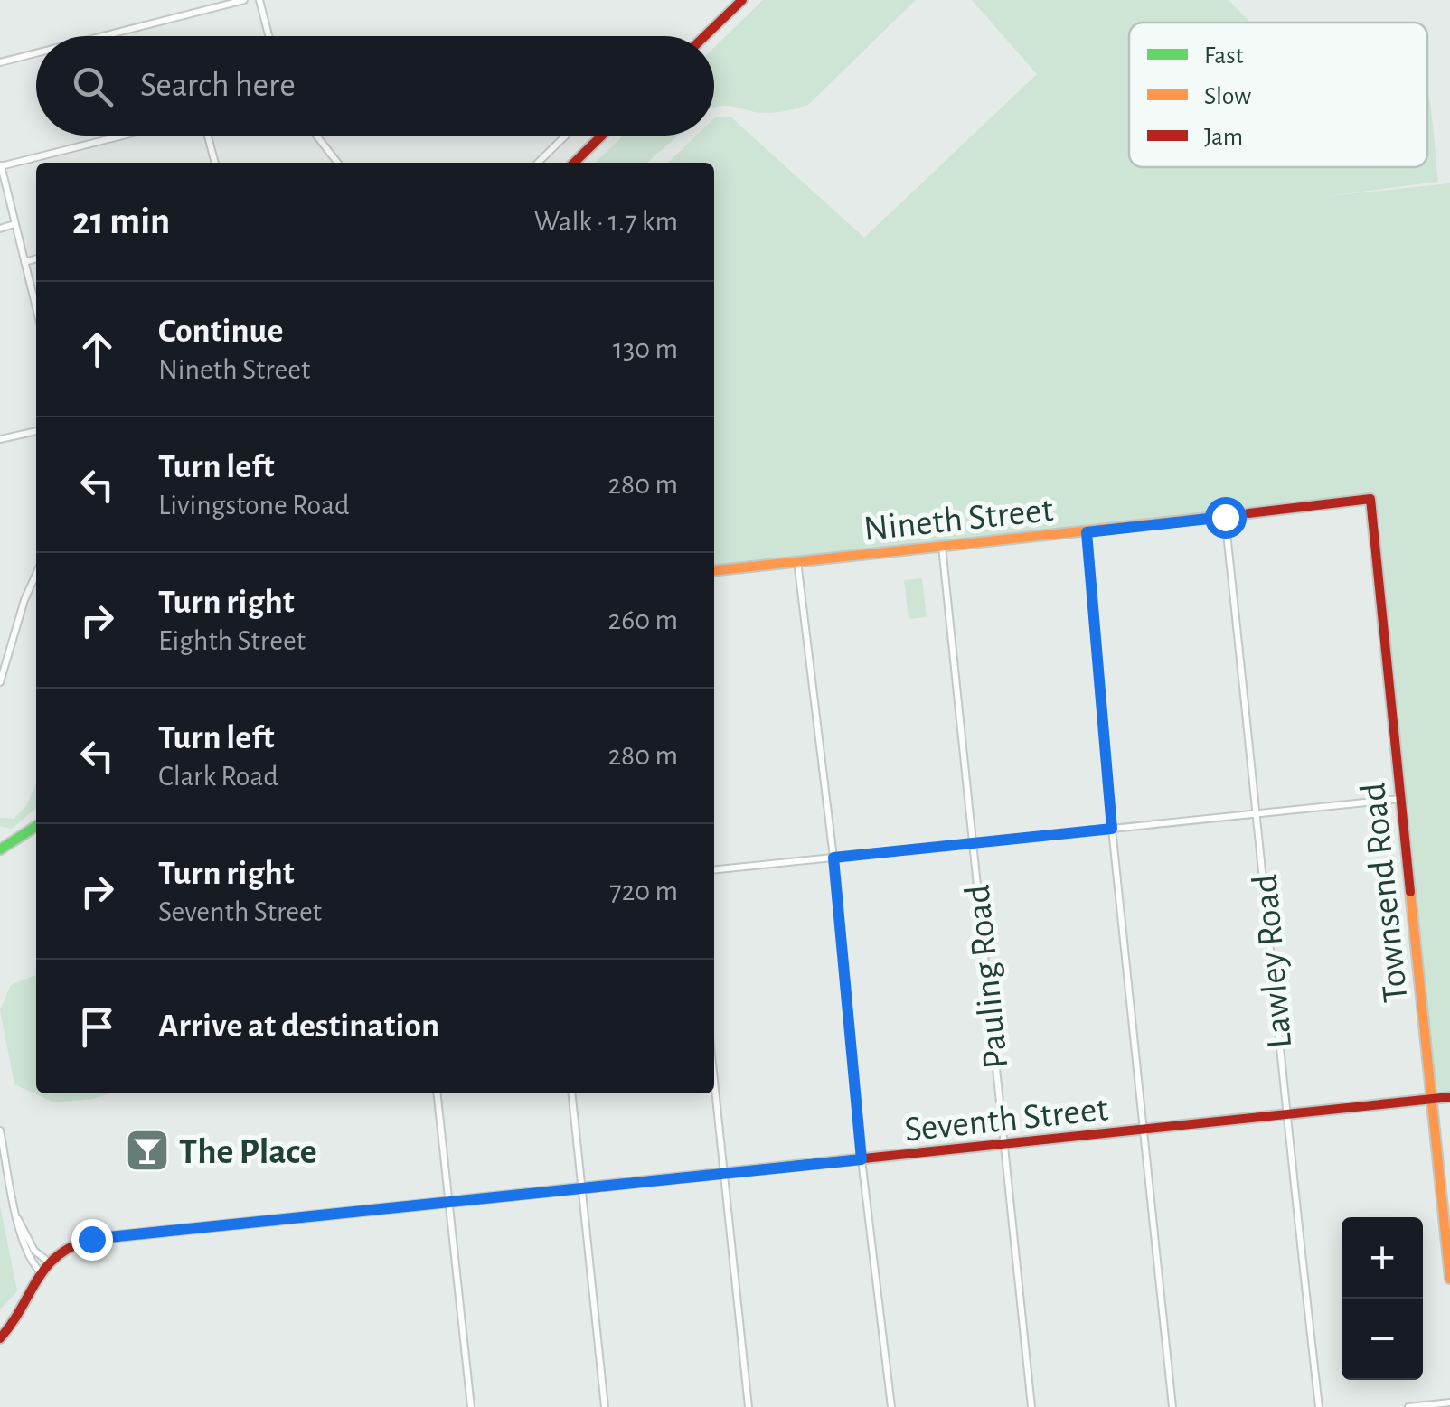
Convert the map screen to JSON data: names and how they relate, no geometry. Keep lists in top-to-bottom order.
{
  "streets": {
    "main road": ["Nineth Street", "Townsend Road", "Seventh Street"],
    "street": ["Lawley Road", "Pauling Road"]
  },
  "crossings": [
    ["Nineth Street", "Townsend Road"],
    ["Nineth Street", "Lawley Road"],
    ["Nineth Street", "Pauling Road"],
    ["Townsend Road", "Seventh Street"],
    ["Lawley Road", "Seventh Street"],
    ["Pauling Road", "Seventh Street"]
  ],
  "places": {
    "bar": ["The Place"]
  },
  "legend": ["Fast", "Slow", "Jam"],
  "page": {
    "search": "Search here",
    "heading": ["21 min", "Walk · 1.7 km"],
    "list": [
      ["Continue", "Nineth Street", "130 m"],
      ["Turn left", "Livingstone Road", "280 m"],
      ["Turn right", "Eighth Street", "260 m"],
      ["Turn left", "Clark Road", "280 m"],
      ["Turn right", "Seventh Street", "720 m"],
      "Arrive at destination"
    ],
    "map_buttons": ["+", "−"]
  }
}
